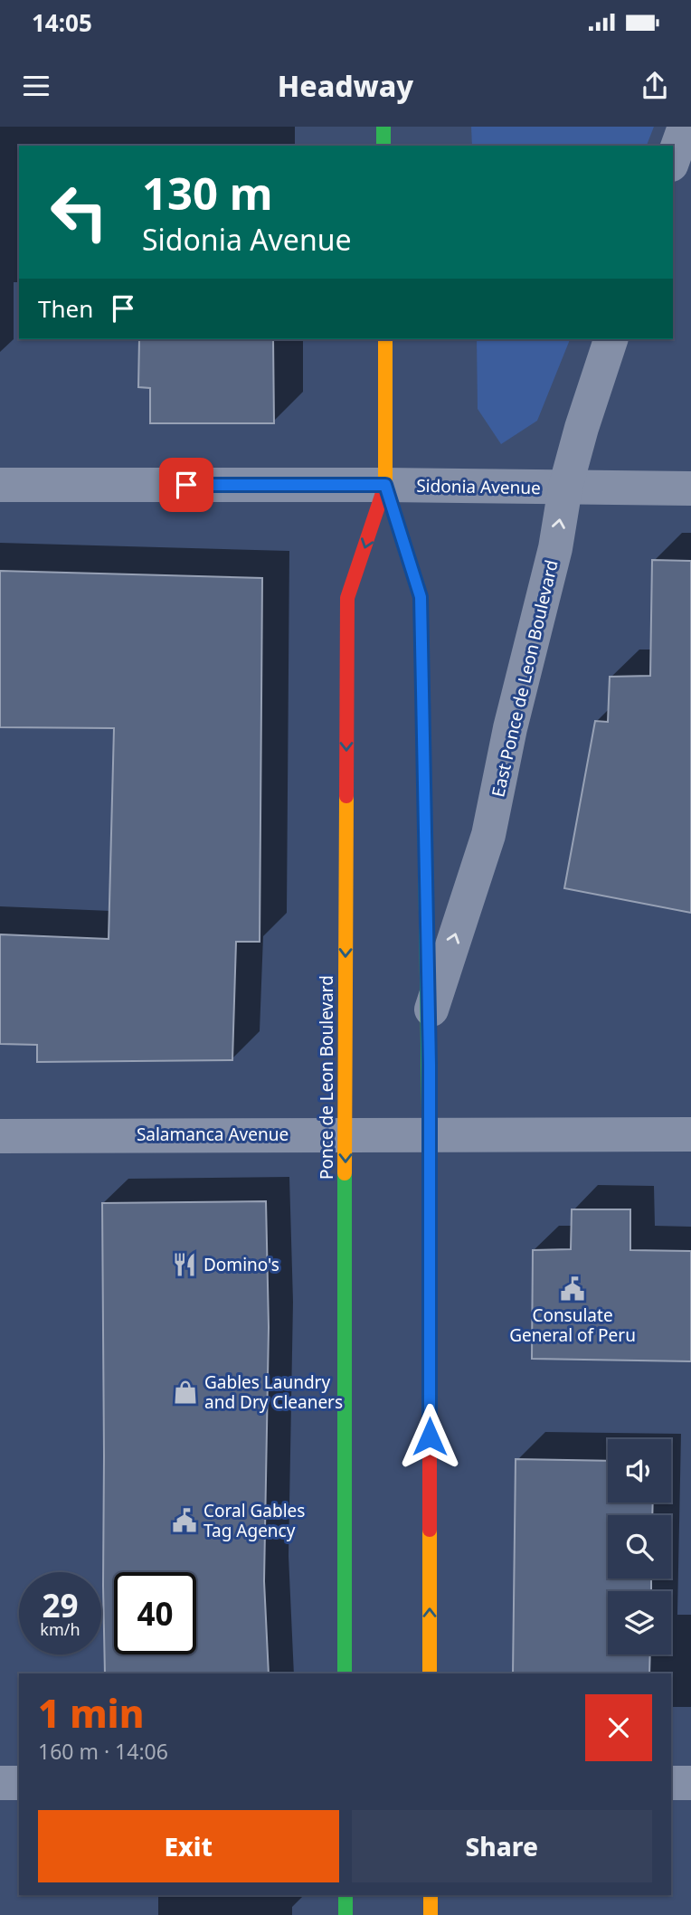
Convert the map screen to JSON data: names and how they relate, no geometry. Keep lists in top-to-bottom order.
{
  "streets": {
    "street": [
      "Sidonia Avenue",
      "East Ponce de Leon Boulevard",
      "Ponce de Leon Boulevard",
      "Salamanca Avenue"
    ]
  },
  "crossings": [
    ["Sidonia Avenue", "East Ponce de Leon Boulevard"],
    ["Sidonia Avenue", "Ponce de Leon Boulevard"],
    ["East Ponce de Leon Boulevard", "Ponce de Leon Boulevard"],
    ["Ponce de Leon Boulevard", "Salamanca Avenue"]
  ],
  "one_way": ["East Ponce de Leon Boulevard"],
  "places": {
    "restaurant": ["Domino's"],
    "public building": ["Consulate General of Peru", "Coral Gables Tag Agency"],
    "shop": ["Gables Laundry and Dry Cleaners"]
  },
  "page": {
    "status": "14:05",
    "header": "Headway",
    "turn": ["130 m", "Sidonia Avenue"],
    "then": "Then",
    "speed": "29 km/h",
    "limit": "40",
    "heading": ["1 min", "160 m · 14:06"],
    "buttons": ["Exit", "Share"]
  }
}
